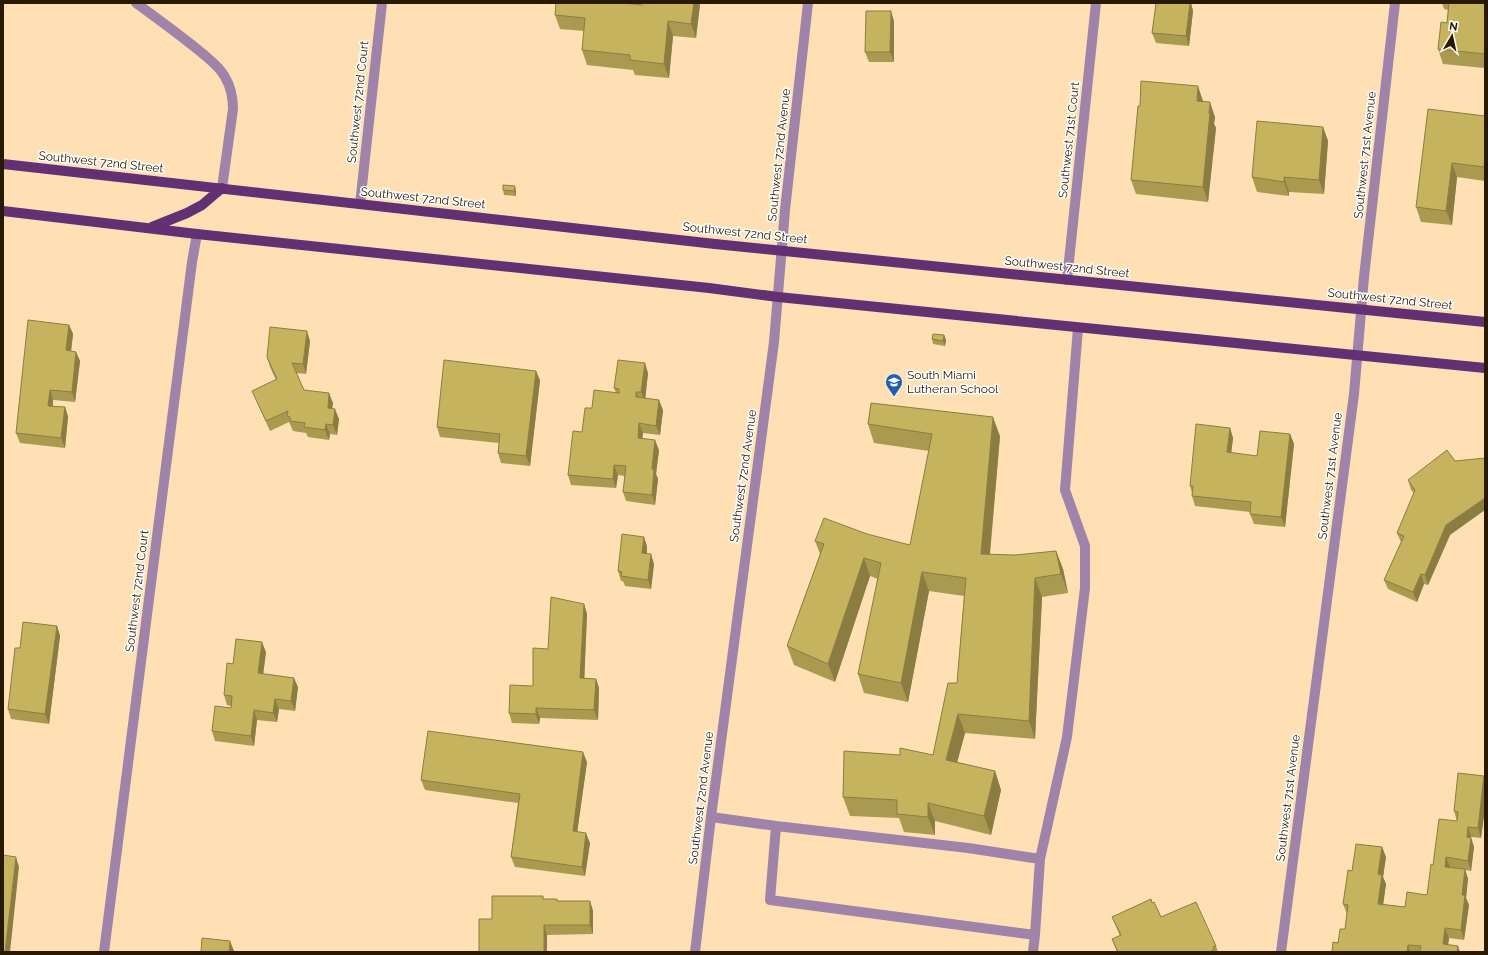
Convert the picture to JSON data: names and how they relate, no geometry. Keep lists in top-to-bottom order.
{
  "streets": {
    "main road": ["Southwest 72nd Street"],
    "street": [
      "Southwest 72nd Court",
      "Southwest 71st Court",
      "Southwest 72nd Avenue",
      "Southwest 71st Avenue"
    ]
  },
  "crossings": [
    ["Southwest 72nd Court", "Southwest 72nd Street"],
    ["Southwest 71st Court", "Southwest 72nd Street"],
    ["Southwest 72nd Avenue", "Southwest 72nd Street"],
    ["Southwest 71st Avenue", "Southwest 72nd Street"]
  ],
  "places": {
    "school or university": ["South Miami Lutheran School"]
  },
  "north": "top"
}
